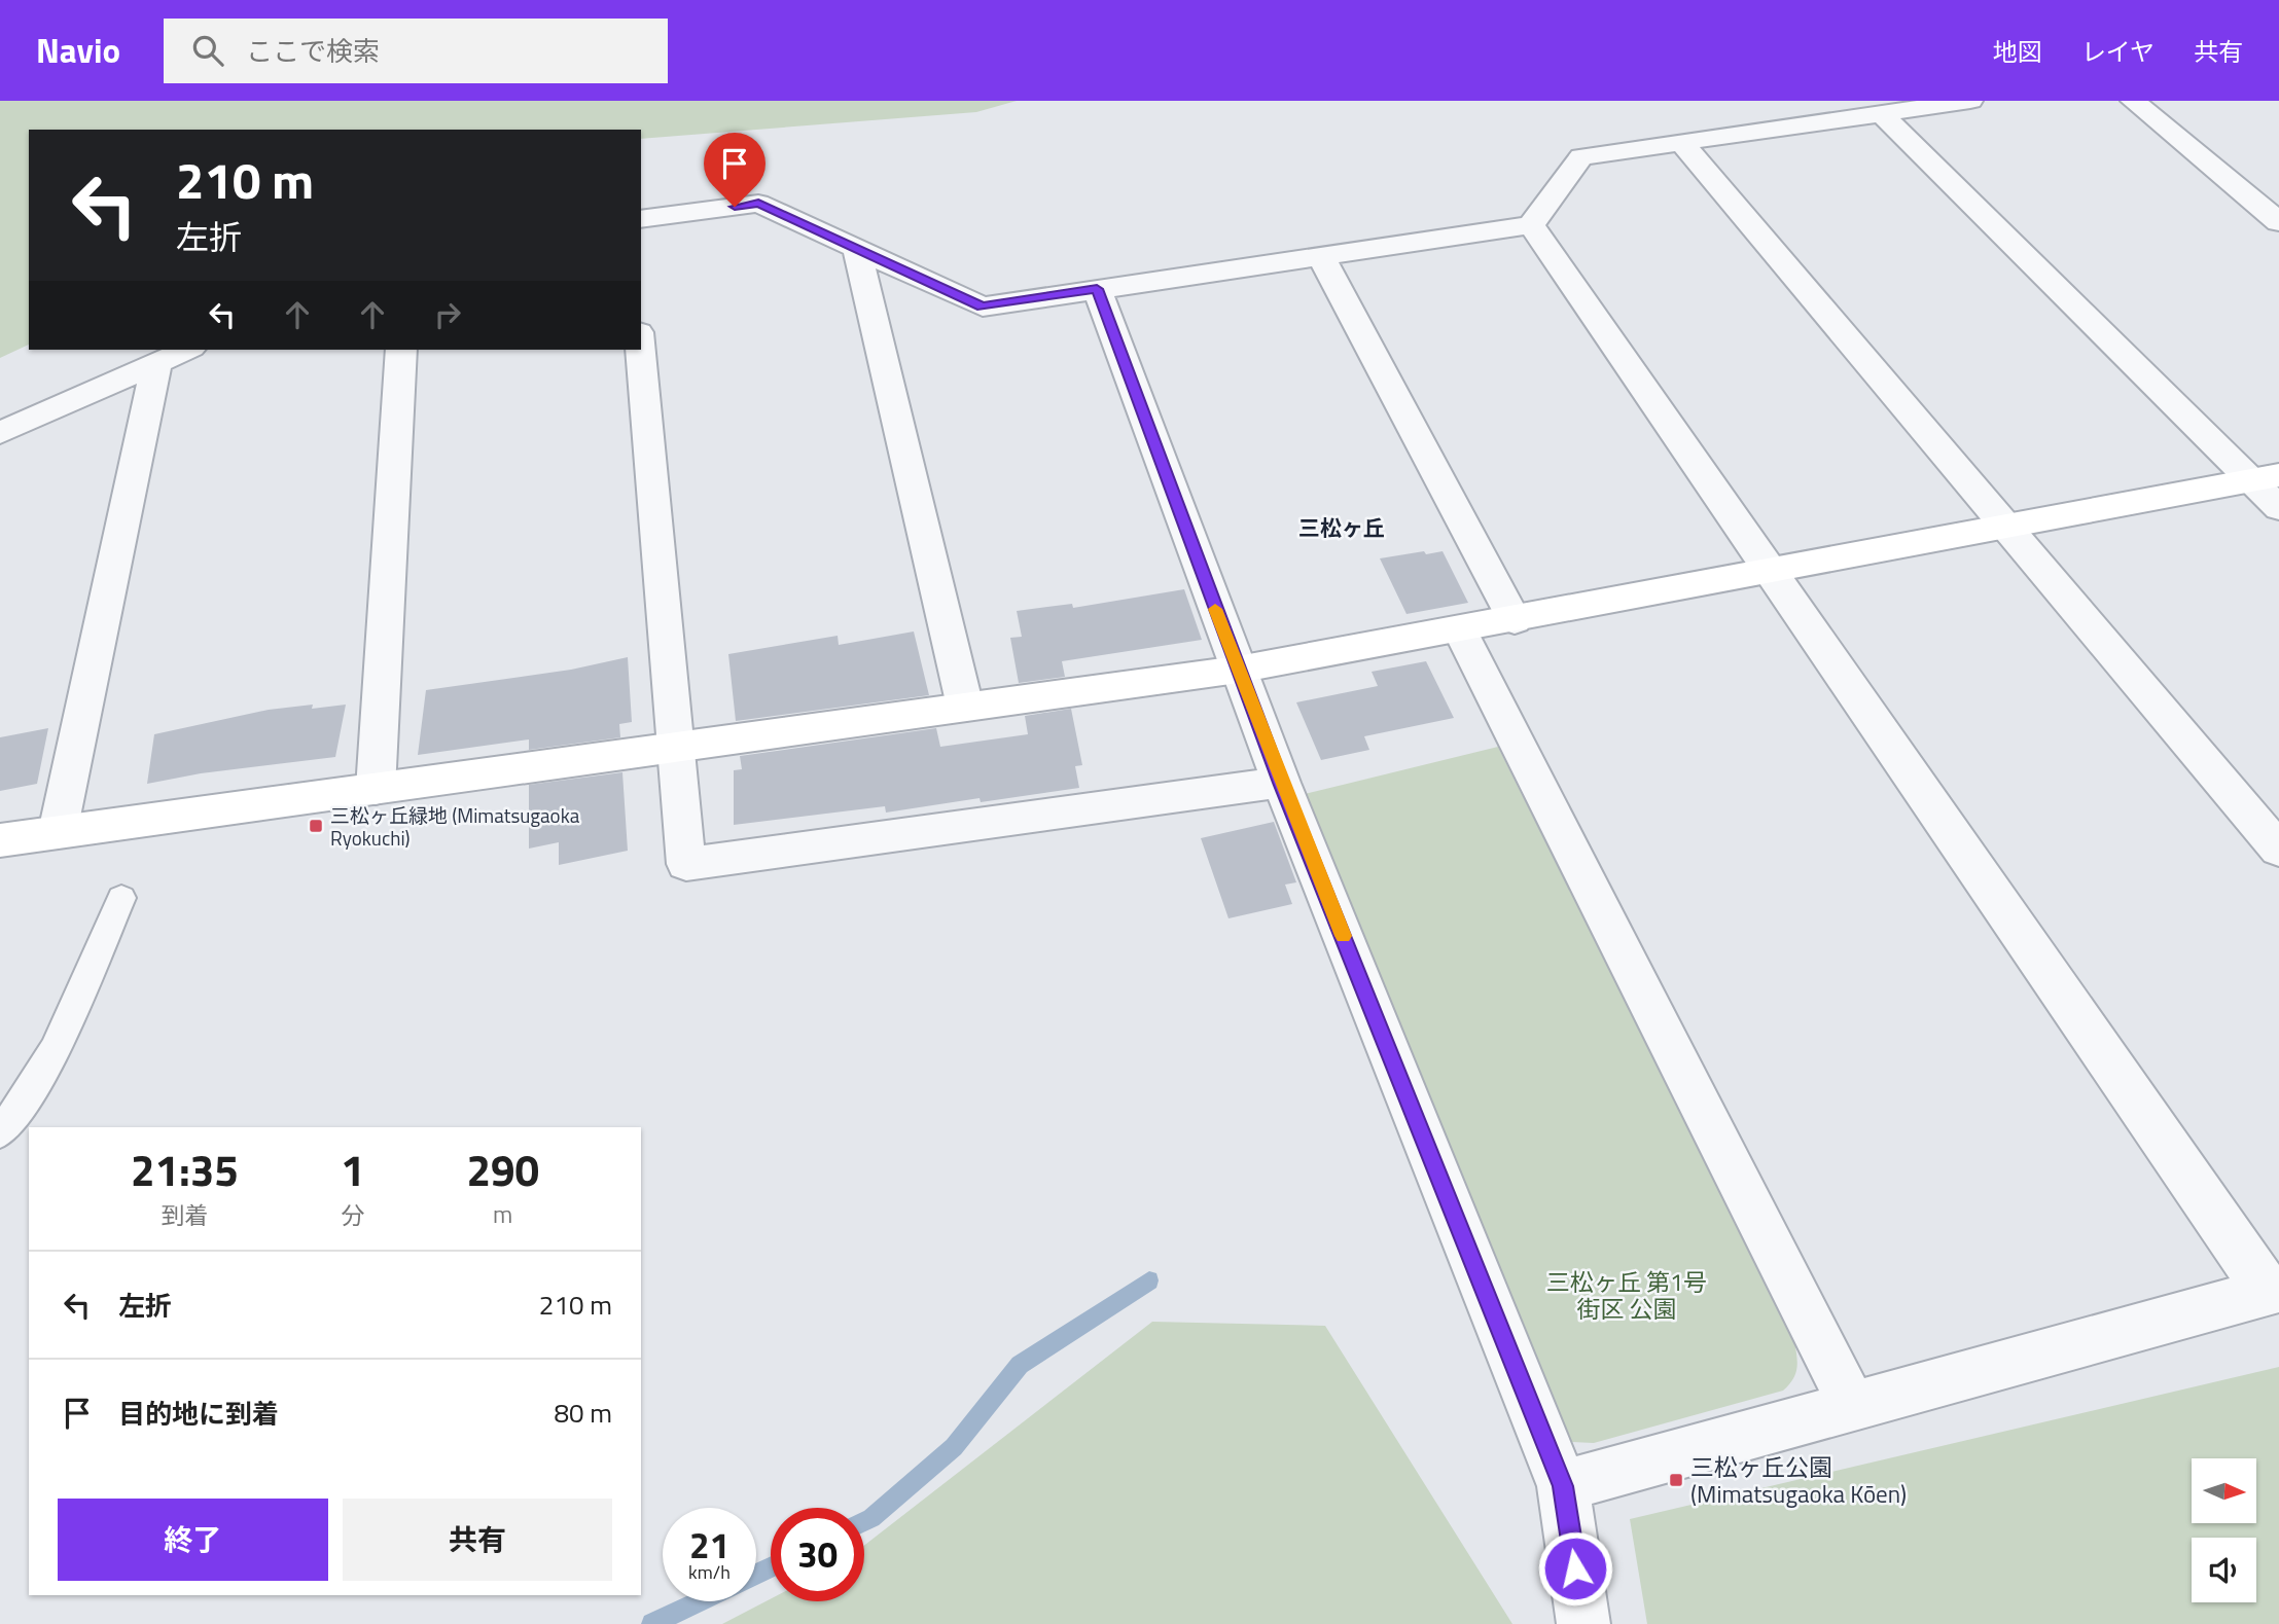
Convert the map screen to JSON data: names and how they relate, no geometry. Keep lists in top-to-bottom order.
{
  "districts": ["三松ヶ丘"],
  "parks": ["三松ヶ丘 第1号 街区 公園"],
  "places": {
    "transit": ["三松ヶ丘緑地 (Mimatsugaoka Ryokuchi)", "三松ヶ丘公園 (Mimatsugaoka Kōen)"]
  },
  "north": "right",
  "page": {
    "header": "Navio",
    "search": "ここで検索",
    "nav": ["地図", "レイヤ", "共有"],
    "turn": ["210 m", "左折"],
    "eta": [
      "21:35",
      "到着",
      "1",
      "分",
      "290",
      "m"
    ],
    "list": [
      {
        "name": "左折",
        "value": "210 m"
      },
      {
        "name": "目的地に到着",
        "value": "80 m"
      }
    ],
    "buttons": ["終了", "共有"],
    "speed": "21 km/h",
    "limit": "30"
  }
}
